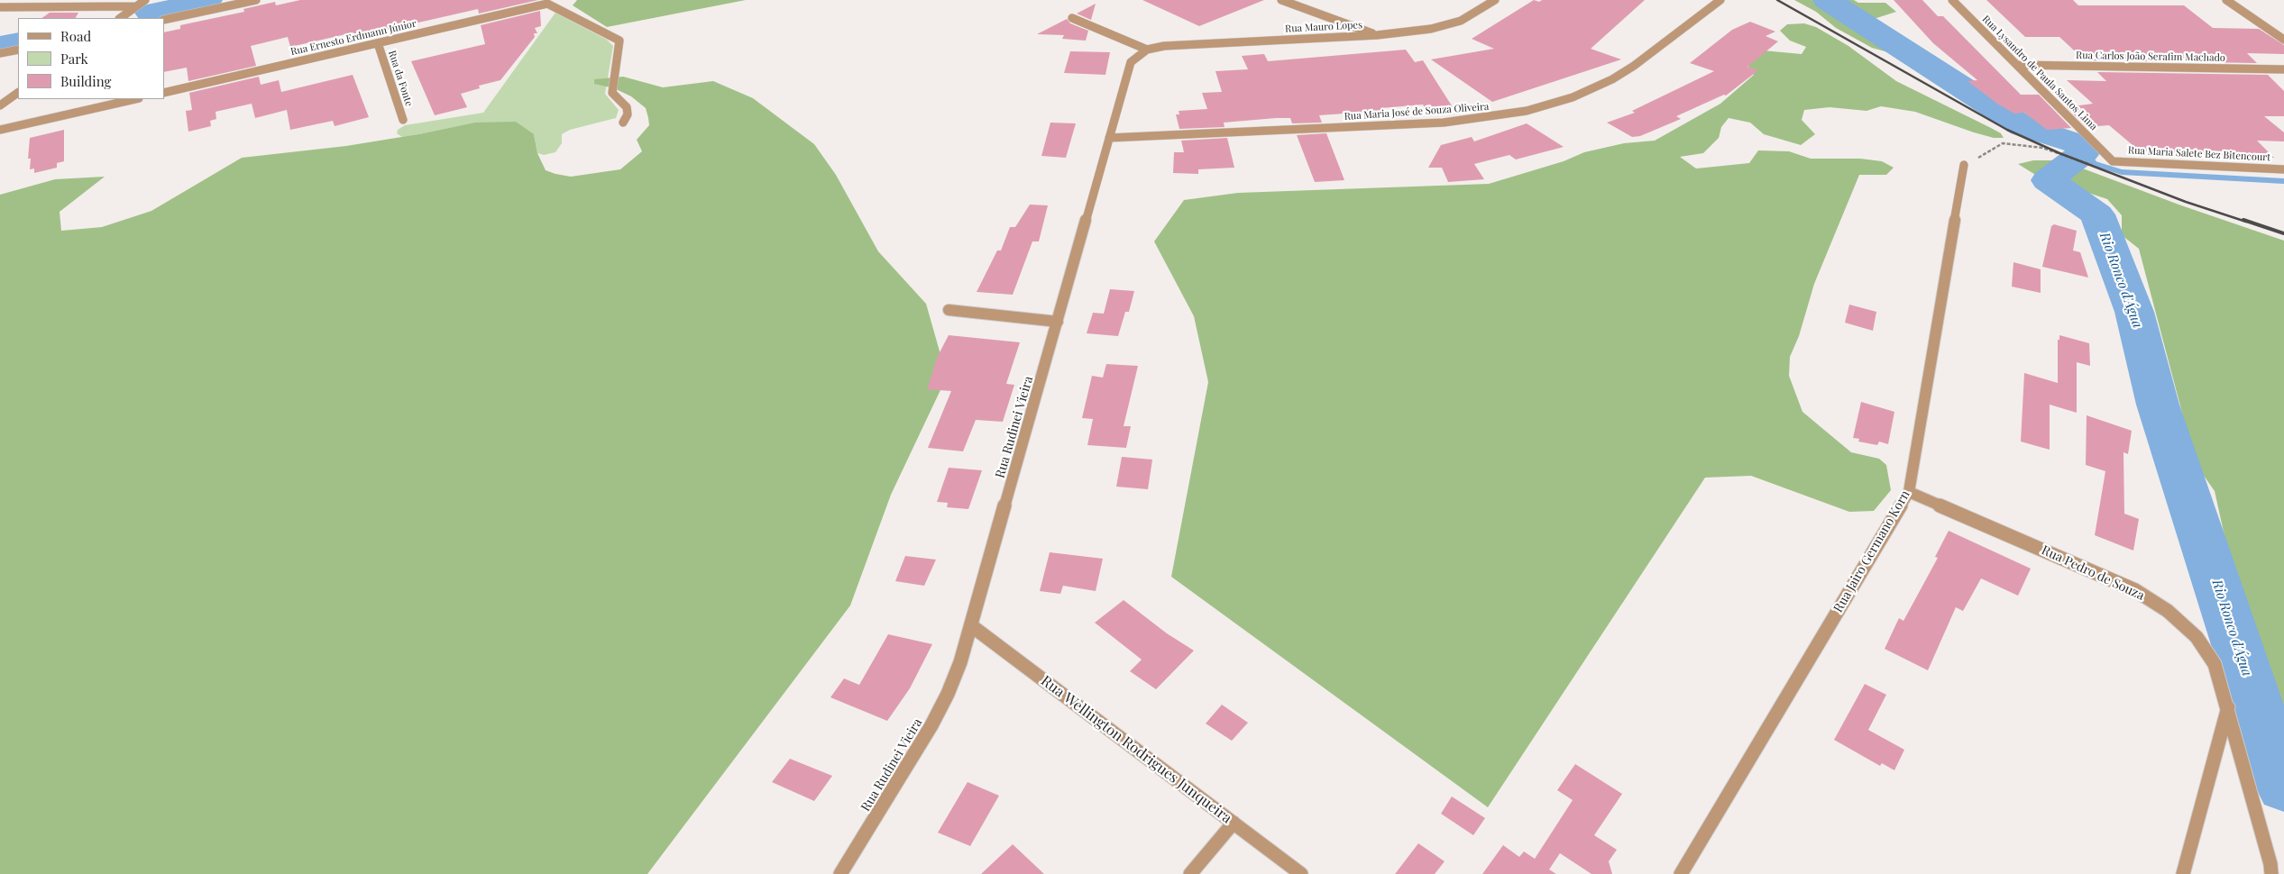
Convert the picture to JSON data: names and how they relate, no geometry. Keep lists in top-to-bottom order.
{
  "streets": {
    "street": [
      "Rua Mauro Lopes",
      "Rua Ernesto Erdmann Júnior",
      "Rua Carlos João Serafim Machado",
      "Rua Lysandro de Paula Santos Lima",
      "Rua da Fonte",
      "Rua Maria José de Souza Oliveira",
      "Rua Maria Salete Bez Bitencourt",
      "Rua Rudinei Vieira",
      "Rua Jairo Germano Korn",
      "Rua Pedro de Souza",
      "Rua Wellington Rodrigues Junqueira"
    ]
  },
  "crossings": [
    ["Rua Mauro Lopes", "Rua Rudinei Vieira"],
    ["Rua Ernesto Erdmann Júnior", "Rua da Fonte"],
    ["Rua Carlos João Serafim Machado", "Rua Lysandro de Paula Santos Lima"],
    ["Rua Lysandro de Paula Santos Lima", "Rua Maria Salete Bez Bitencourt"],
    ["Rua Maria José de Souza Oliveira", "Rua Rudinei Vieira"],
    ["Rua Rudinei Vieira", "Rua Wellington Rodrigues Junqueira"],
    ["Rua Jairo Germano Korn", "Rua Pedro de Souza"]
  ],
  "water": ["Rio Ronco d'Água"],
  "legend": ["Road", "Park", "Building"]
}
